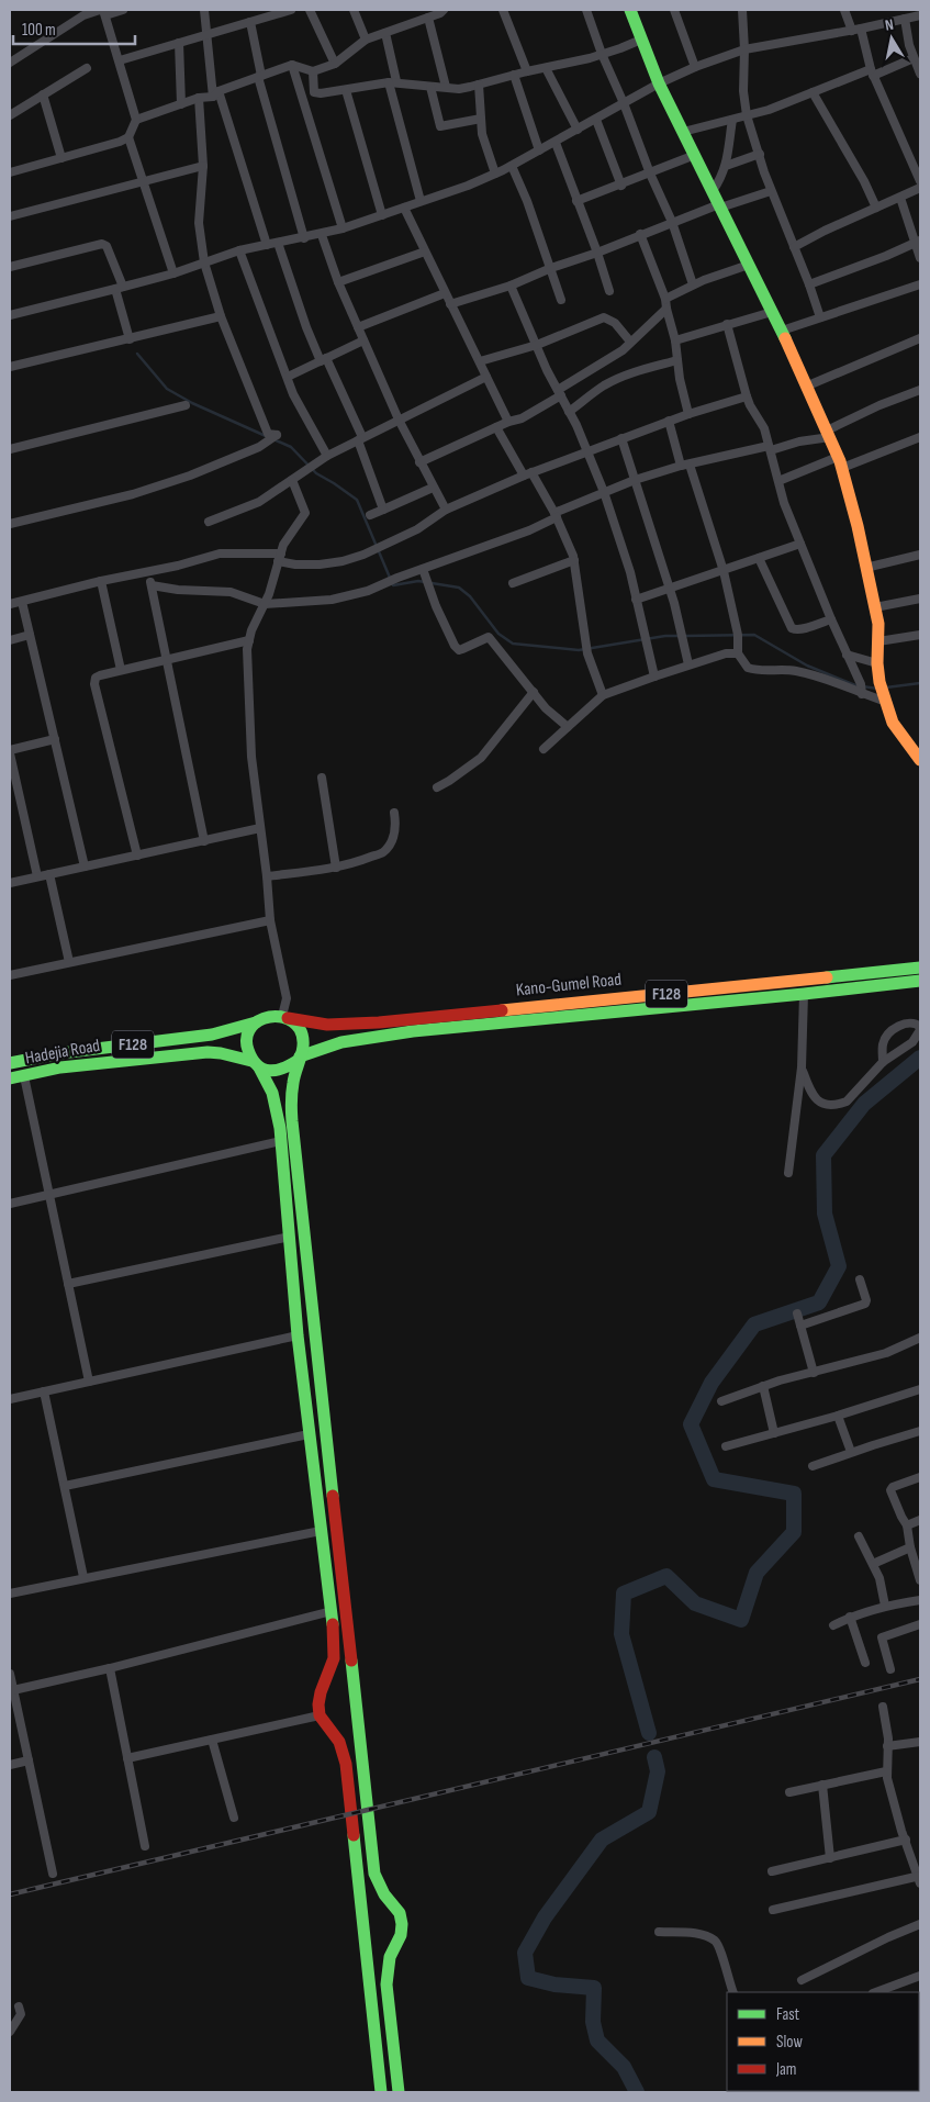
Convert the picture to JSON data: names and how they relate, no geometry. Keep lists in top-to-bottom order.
{
  "streets": {
    "main road": ["Kano-Gumel Road", "F128", "Hadejia Road"]
  },
  "crossings": [
    ["Kano-Gumel Road", "F128"],
    ["Kano-Gumel Road", "Hadejia Road"],
    ["F128", "Hadejia Road"]
  ],
  "legend": ["Fast", "Slow", "Jam"],
  "scale_bar": "100 m",
  "north": "top"
}
